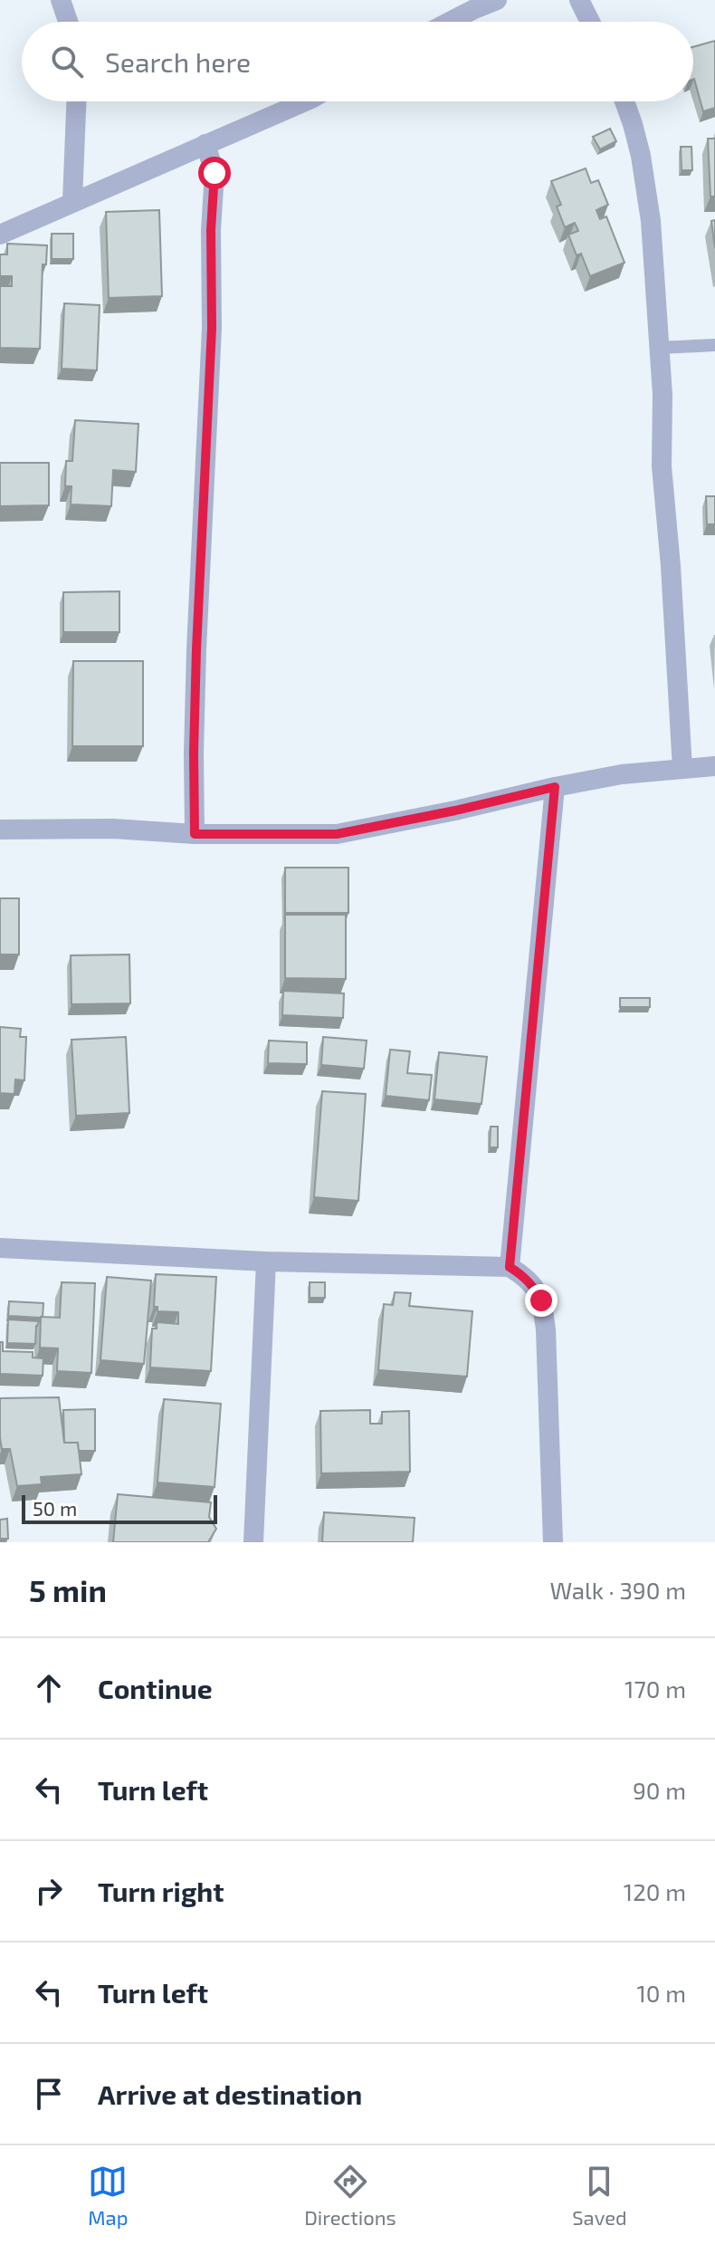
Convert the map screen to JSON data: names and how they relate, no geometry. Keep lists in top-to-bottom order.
{
  "scale_bar": "50 m",
  "page": {
    "search": "Search here",
    "scale": "50 m",
    "heading": ["5 min", "Walk · 390 m"],
    "list": [
      ["Continue", "170 m"],
      ["Turn left", "90 m"],
      ["Turn right", "120 m"],
      ["Turn left", "10 m"],
      "Arrive at destination"
    ],
    "nav": ["Map", "Directions", "Saved"]
  }
}
